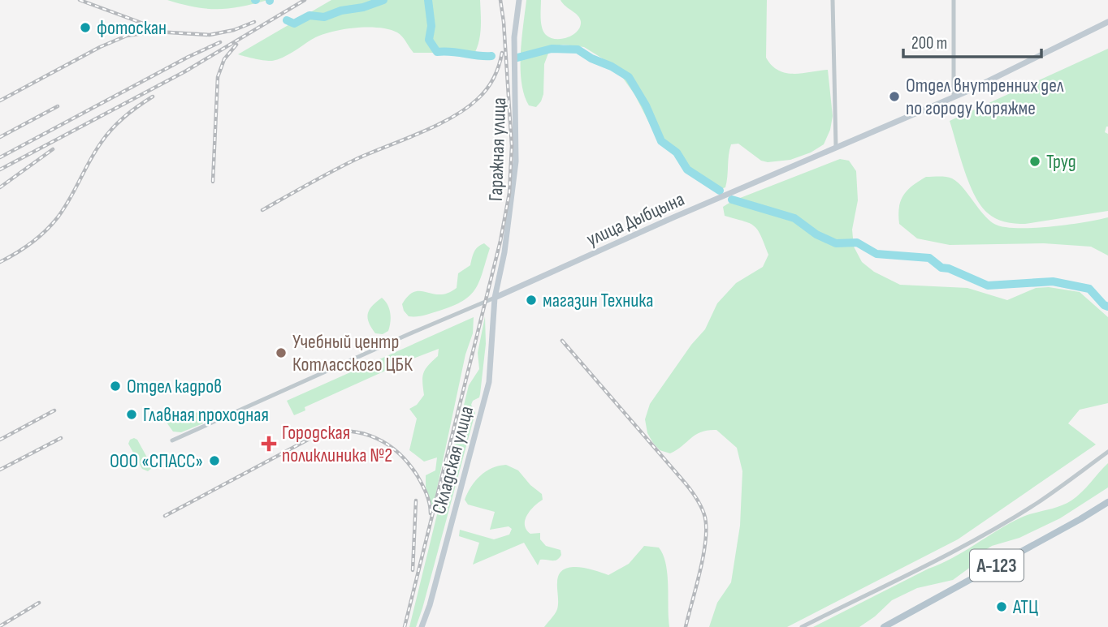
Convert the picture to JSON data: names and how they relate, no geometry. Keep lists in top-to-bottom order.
{
  "streets": {
    "main road": ["А-123"],
    "street": ["Гаражная улица", "улица Дыбцына", "Складская улица"]
  },
  "crossings": [
    ["Гаражная улица", "улица Дыбцына"],
    ["Гаражная улица", "Складская улица"],
    ["улица Дыбцына", "Складская улица"]
  ],
  "places": {
    "other": [
      "фотоскан",
      "Отдел внутренних дел по городу Коряжме",
      "Труд",
      "магазин Техника",
      "Учебный центр Котласского ЦБК",
      "Отдел кадров",
      "Главная проходная",
      "ООО «СПАСС»",
      "АТЦ"
    ],
    "health": ["Городская поликлиника №2"]
  },
  "scale_bar": "200 m"
}
